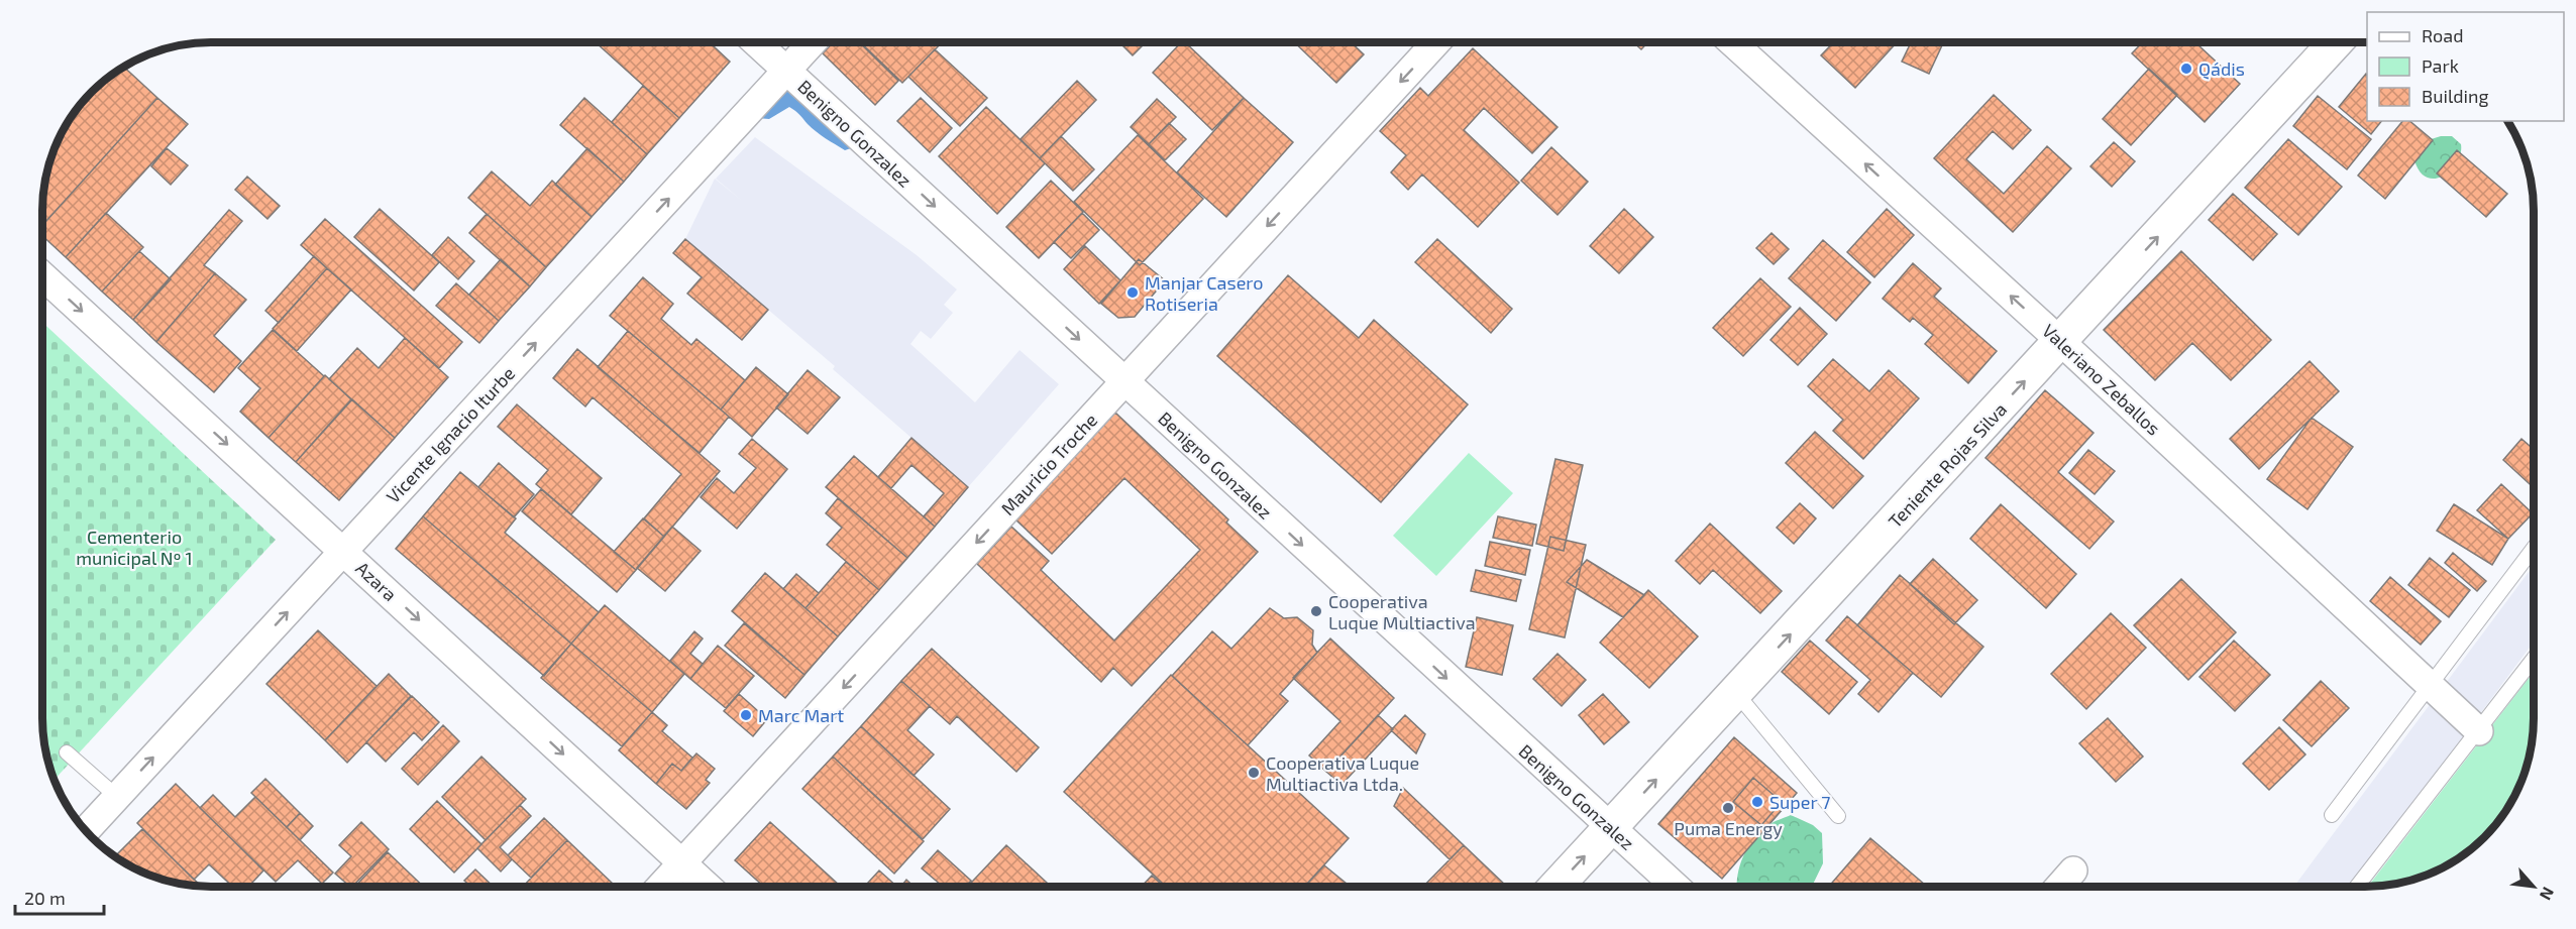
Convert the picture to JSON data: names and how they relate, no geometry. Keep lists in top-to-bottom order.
{
  "streets": {
    "main road": ["Teniente Rojas Silva"],
    "street": [
      "Benigno Gonzalez",
      "Valeriano Zeballos",
      "Vicente Ignacio Iturbe",
      "Mauricio Troche",
      "Azara"
    ]
  },
  "crossings": [
    ["Benigno Gonzalez", "Vicente Ignacio Iturbe"],
    ["Benigno Gonzalez", "Mauricio Troche"],
    ["Benigno Gonzalez", "Teniente Rojas Silva"],
    ["Valeriano Zeballos", "Teniente Rojas Silva"],
    ["Vicente Ignacio Iturbe", "Azara"],
    ["Mauricio Troche", "Azara"]
  ],
  "one_way": [
    "Benigno Gonzalez",
    "Valeriano Zeballos",
    "Vicente Ignacio Iturbe",
    "Mauricio Troche",
    "Teniente Rojas Silva",
    "Azara"
  ],
  "parks": ["Cementerio municipal Nº 1"],
  "places": [
    "Qádis",
    "Manjar Casero Rotiseria",
    "Cooperativa Luque Multiactiva",
    "Marc Mart",
    "Cooperativa Luque Multiactiva Ltda.",
    "Super 7",
    "Puma Energy"
  ],
  "legend": ["Road", "Park", "Building"],
  "scale_bar": "20 m",
  "north": "bottom right"
}
